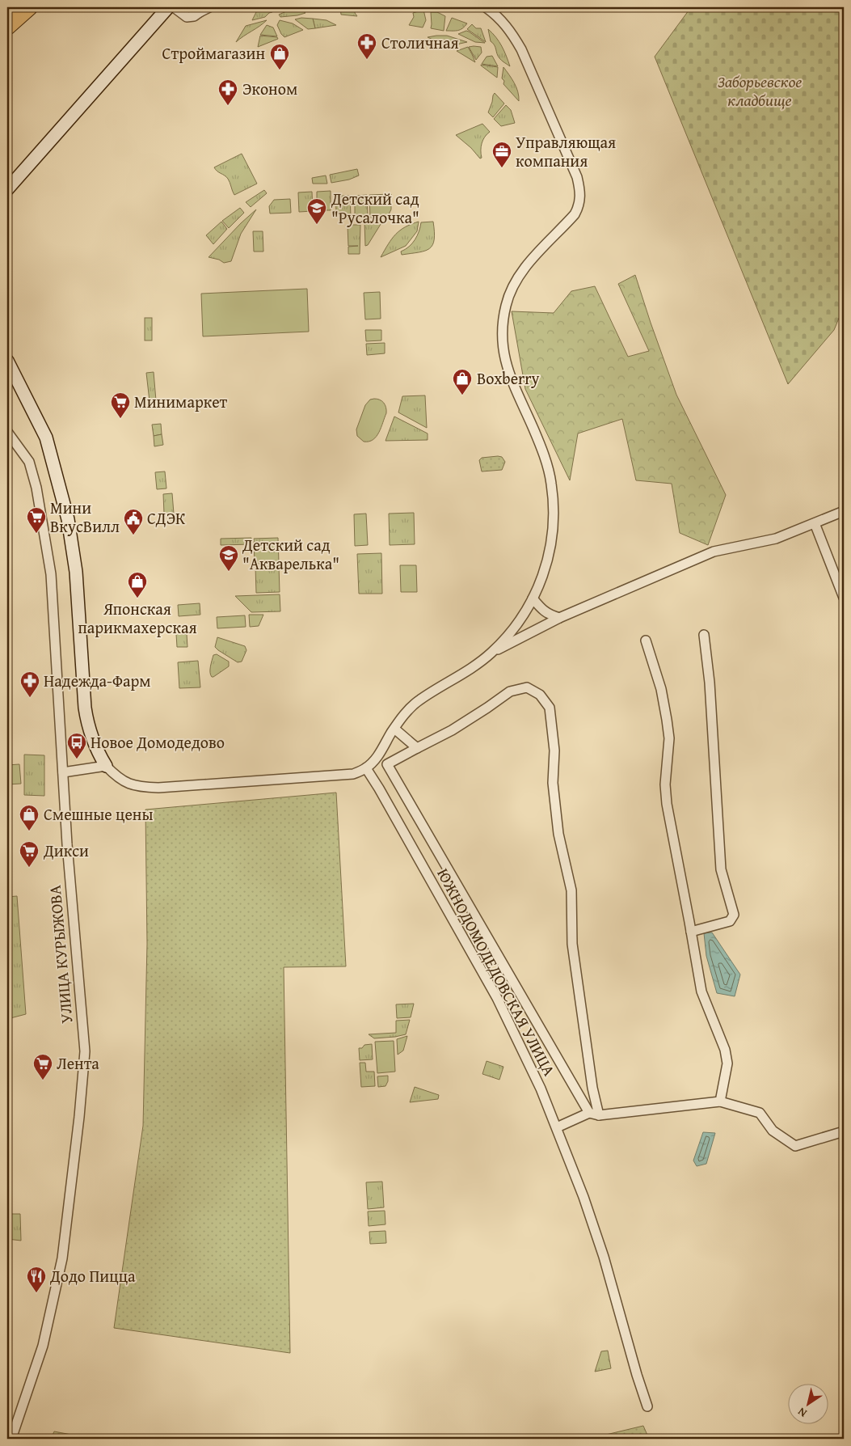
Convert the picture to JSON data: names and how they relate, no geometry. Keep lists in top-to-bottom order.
{
  "streets": {
    "street": ["УЛИЦА КУРЫЖОВА", "ЮЖНОДОМОДЕДОВСКАЯ УЛИЦА"]
  },
  "parks": ["Заборьевское кладбище"],
  "places": {
    "pharmacy": ["Столичная", "Эконом", "Надежда-Фарм"],
    "shop": [
      "Строймагазин",
      "Boxberry",
      "Японская парикмахерская",
      "Смешные цены"
    ],
    "office": ["Управляющая компания"],
    "school or university": ["Детский сад \"Русалочка\"", "Детский сад \"Акварелька\""],
    "supermarket": [
      "Минимаркет",
      "Мини ВкусВилл",
      "Дикси",
      "Лента"
    ],
    "public building": ["СДЭК"],
    "bus stop": ["Новое Домодедово"],
    "restaurant": ["Додо Пицца"]
  },
  "north": "bottom left"
}
